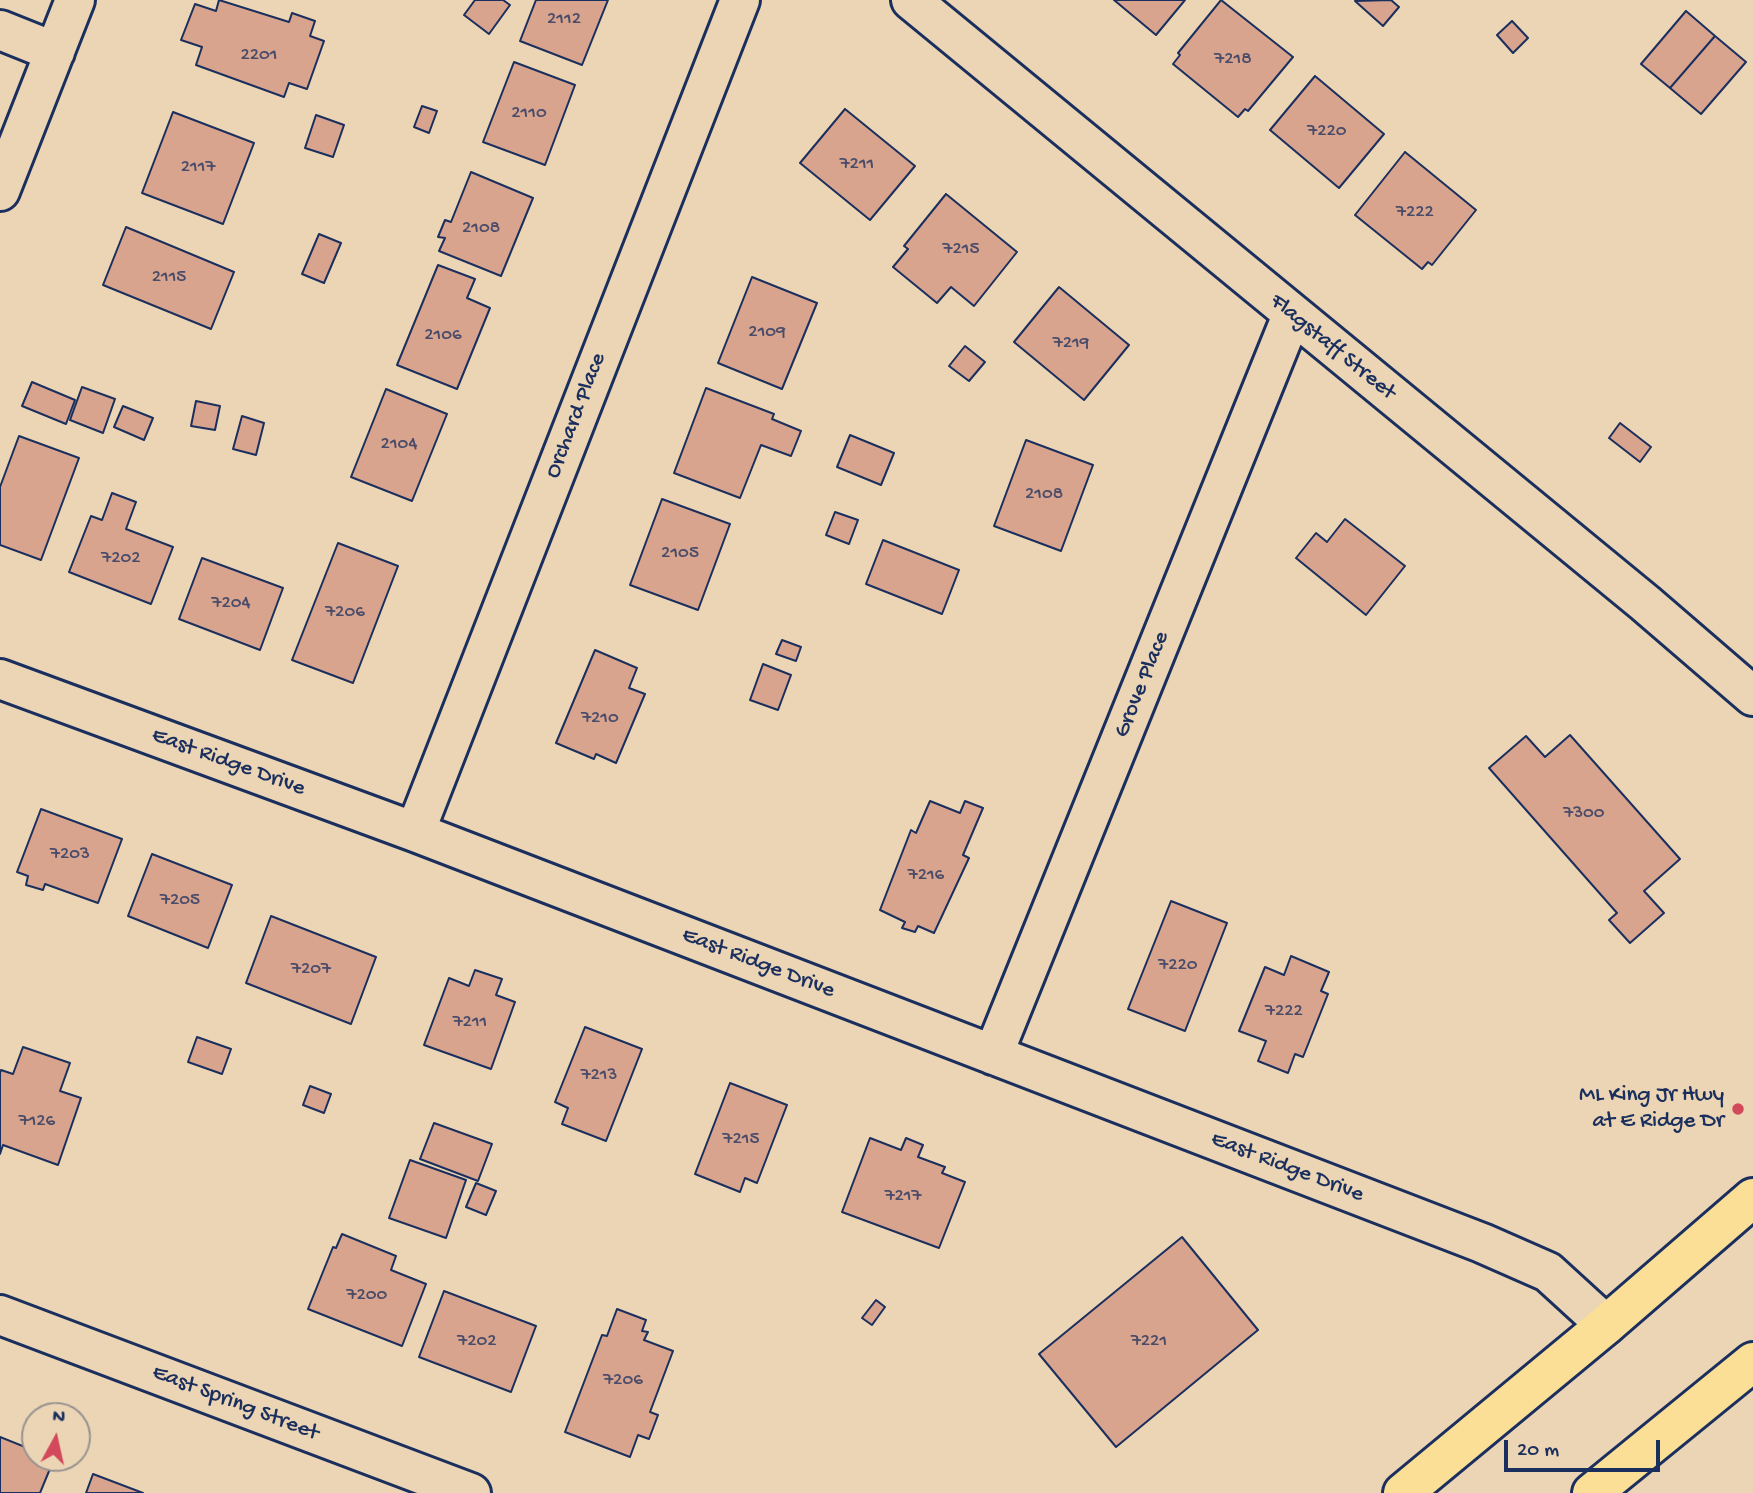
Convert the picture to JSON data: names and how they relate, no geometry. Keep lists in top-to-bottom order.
{
  "streets": {
    "street": [
      "Flagstaff Street",
      "Orchard Place",
      "Grove Place",
      "East Ridge Drive",
      "East Spring Street"
    ]
  },
  "crossings": [
    ["Flagstaff Street", "Grove Place"],
    ["Orchard Place", "East Ridge Drive"],
    ["Grove Place", "East Ridge Drive"]
  ],
  "places": ["ML King Jr Hwy at E Ridge Dr"],
  "house_numbers": [
    "2112",
    "2201",
    "7218",
    "2110",
    "7220",
    "7211",
    "2117",
    "7222",
    "2108",
    "7215",
    "2115",
    "2109",
    "2106",
    "7219",
    "2104",
    "2108",
    "2105",
    "7202",
    "7204",
    "7206",
    "7210",
    "7300",
    "7203",
    "7216",
    "7205",
    "7220",
    "7207",
    "7222",
    "7211",
    "7213",
    "7126",
    "7215",
    "7217",
    "7200",
    "7202",
    "7221",
    "7206"
  ],
  "scale_bar": "20 m",
  "north": "top"
}
